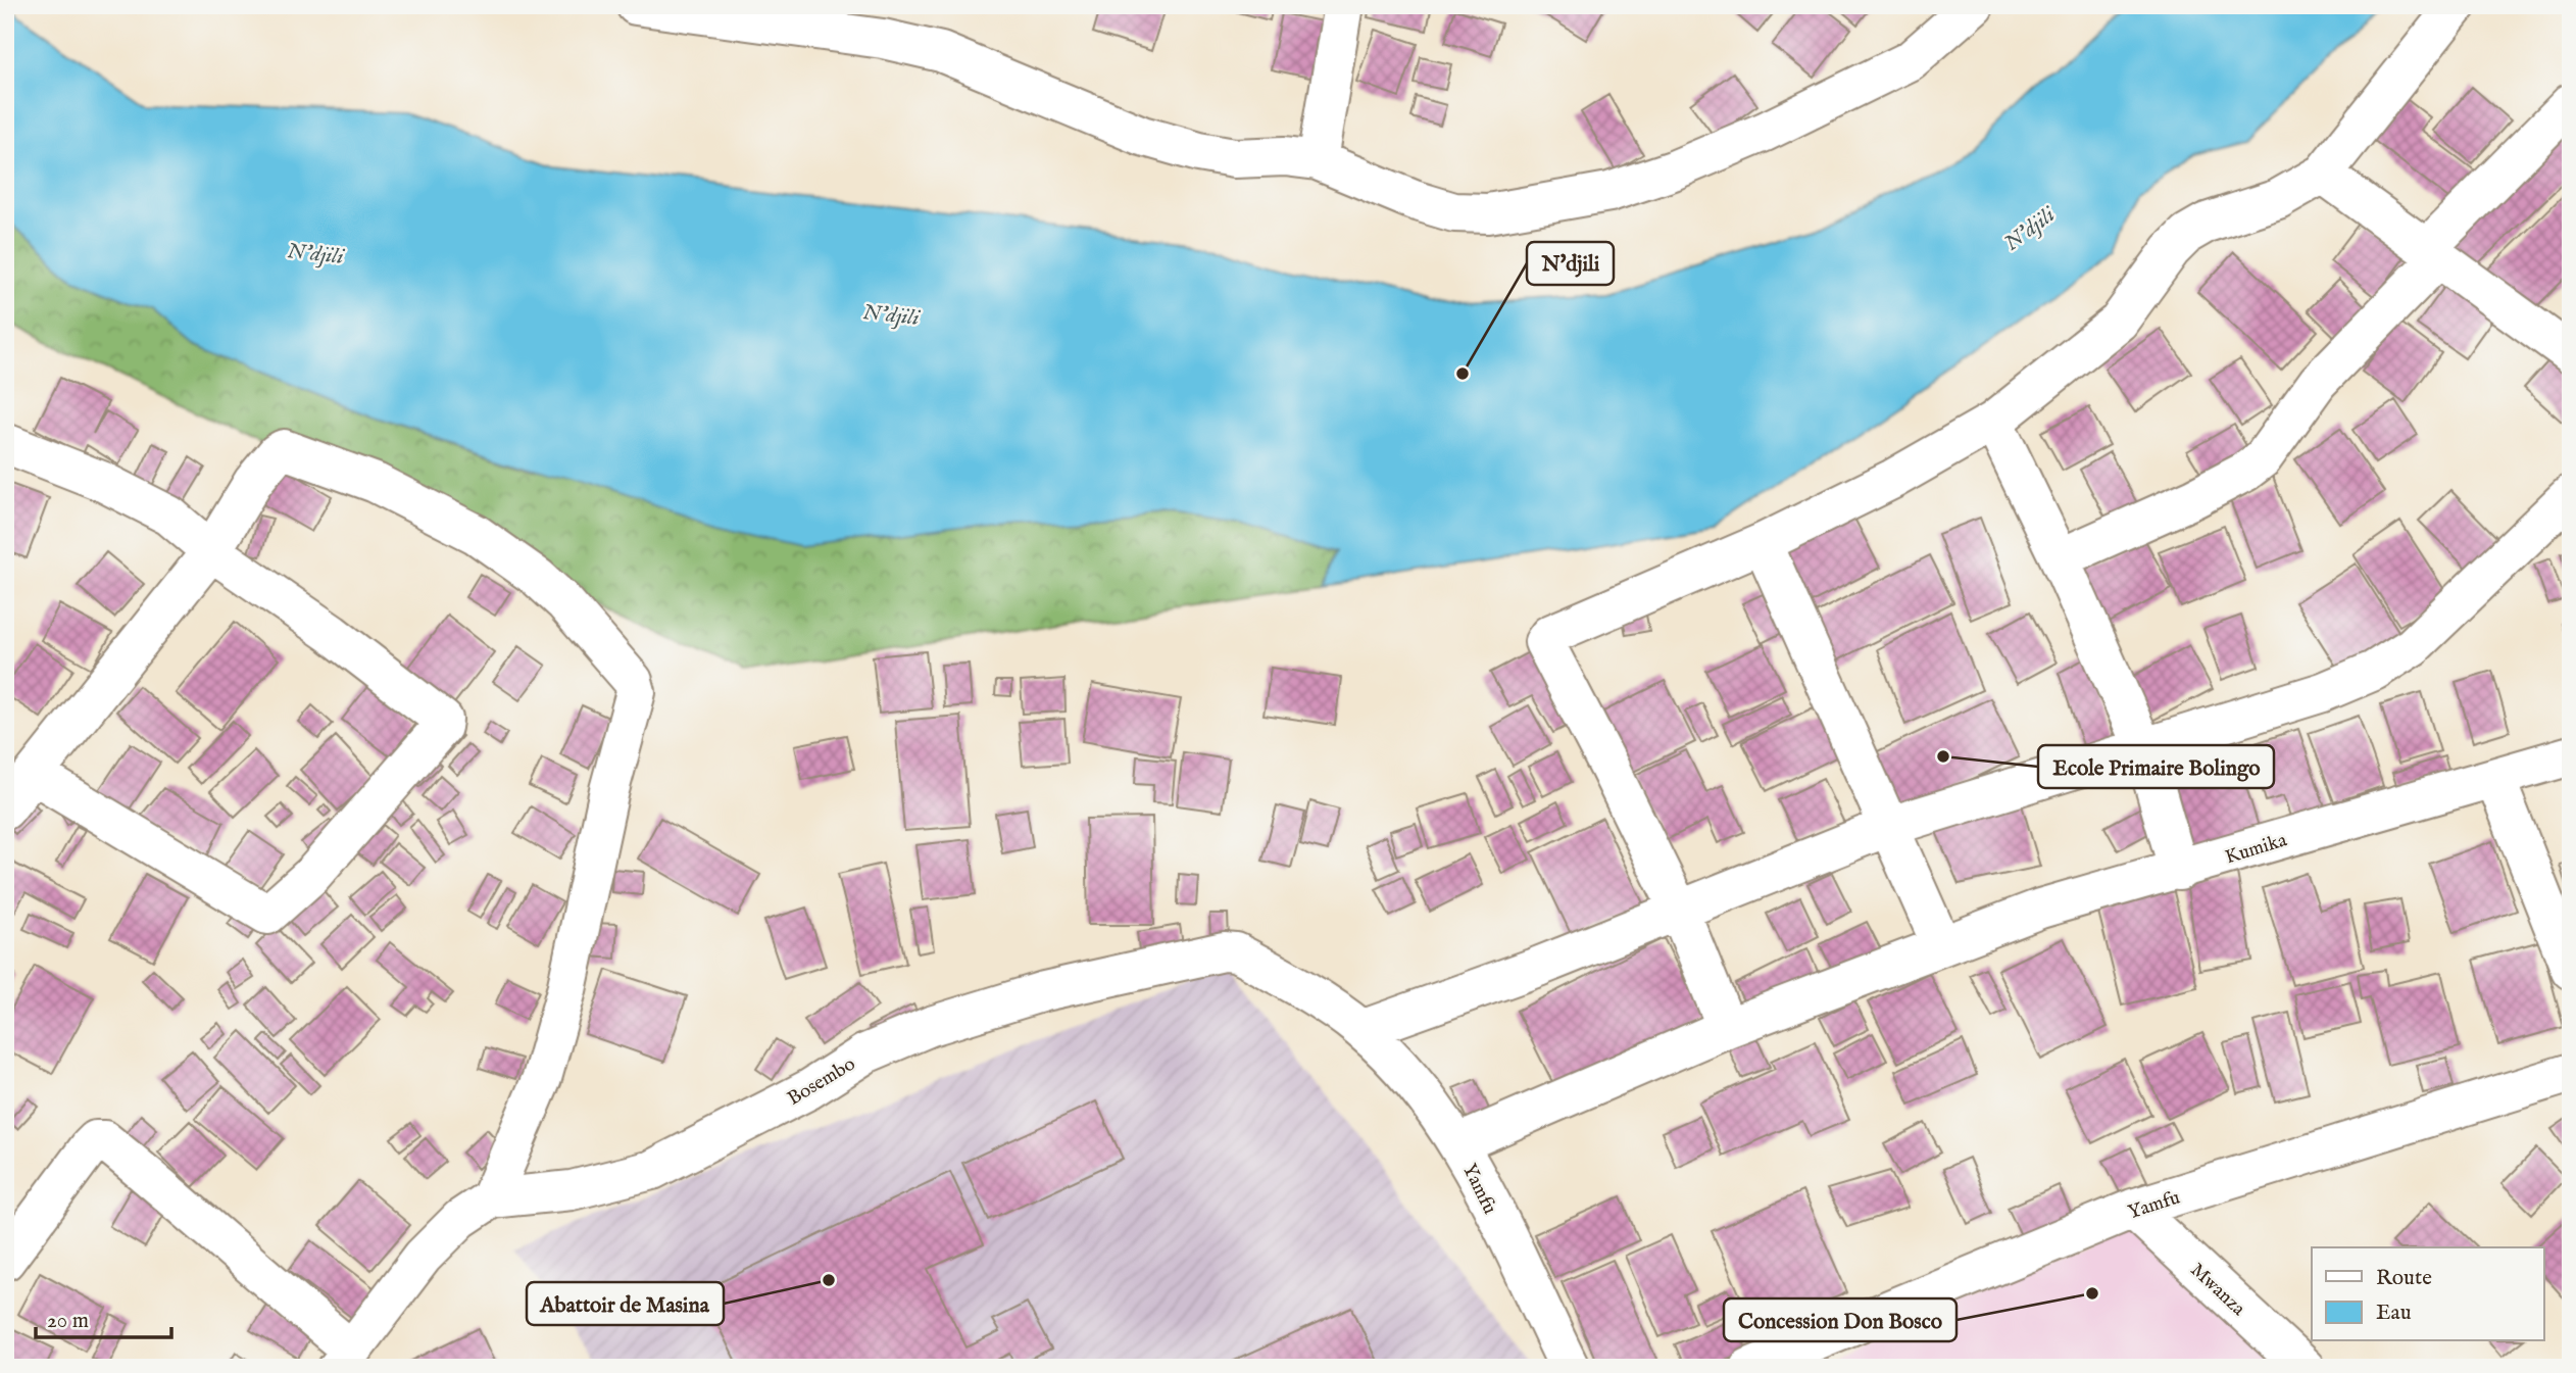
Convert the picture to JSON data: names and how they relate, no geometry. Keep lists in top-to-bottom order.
{
  "streets": {
    "street": [
      "Kumika",
      "Bosembo",
      "Yamfu",
      "Mwanza"
    ]
  },
  "crossings": [
    ["Kumika", "Yamfu"],
    ["Bosembo", "Yamfu"],
    ["Yamfu", "Mwanza"]
  ],
  "water": ["N'djili"],
  "places": [
    "N'djili",
    "Ecole Primaire Bolingo",
    "Abattoir de Masina",
    "Concession Don Bosco"
  ],
  "legend": ["Route", "Eau"],
  "scale_bar": "20 m"
}
